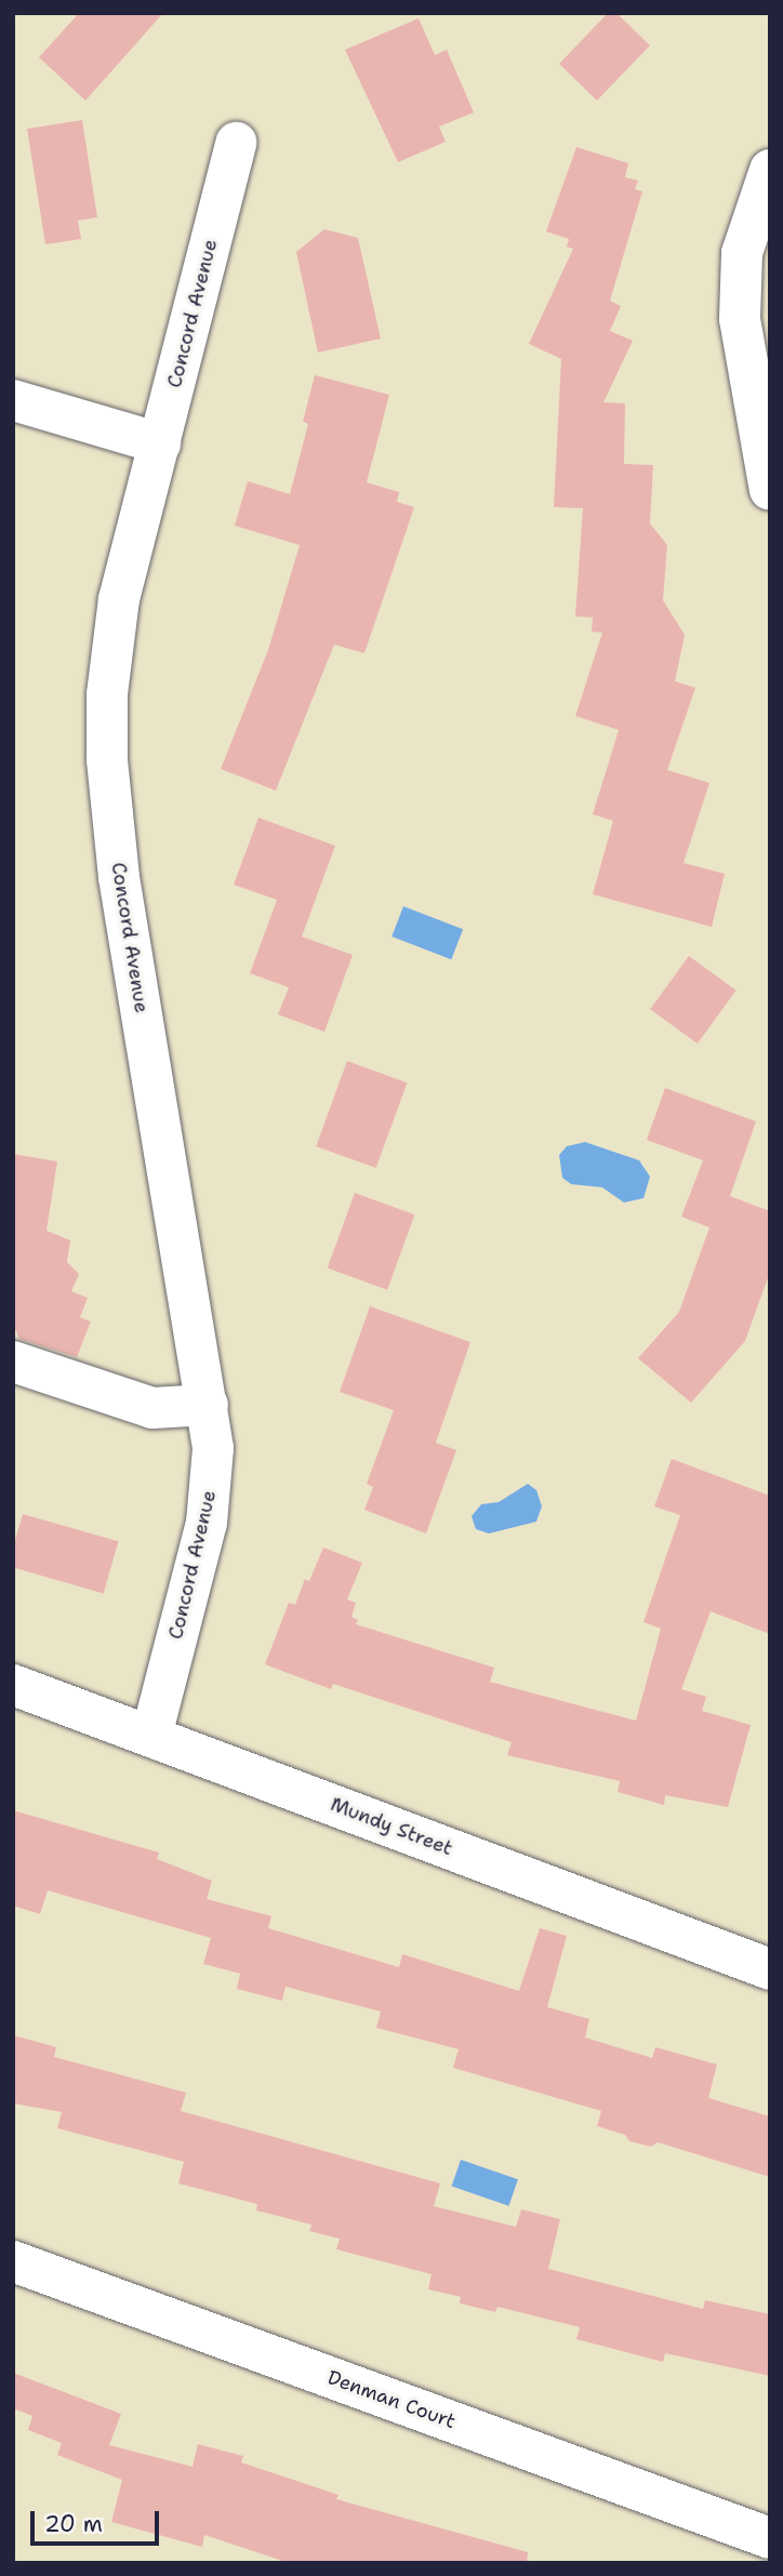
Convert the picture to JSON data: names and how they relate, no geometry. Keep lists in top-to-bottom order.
{
  "streets": {
    "street": ["Concord Avenue", "Mundy Street", "Denman Court"]
  },
  "crossings": [
    ["Concord Avenue", "Mundy Street"]
  ],
  "scale_bar": "20 m"
}
